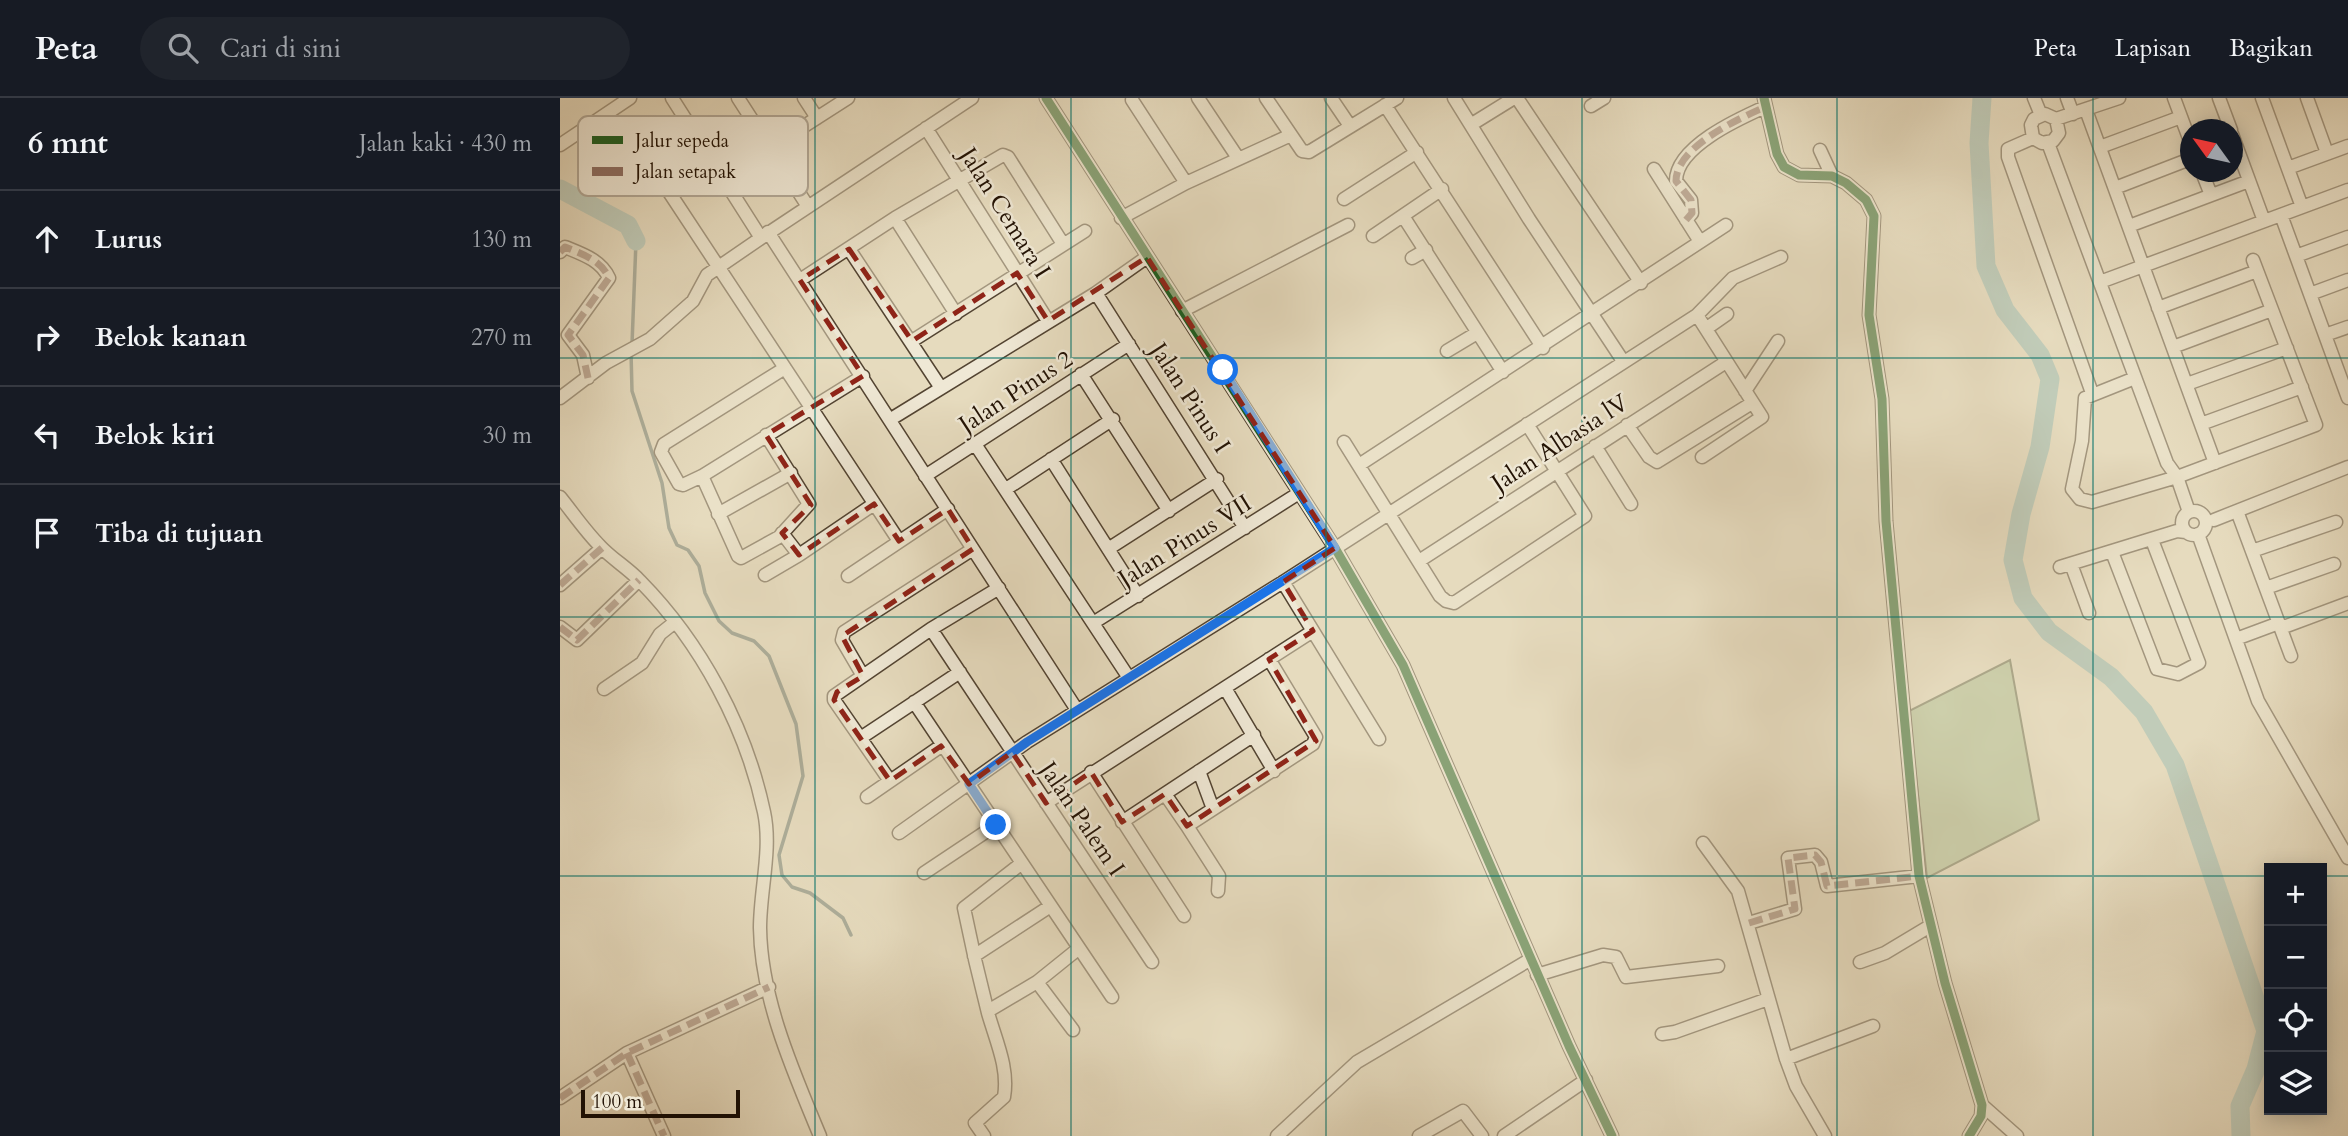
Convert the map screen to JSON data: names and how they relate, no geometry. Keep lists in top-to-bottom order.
{
  "streets": {
    "street": [
      "Jalan Cemara I",
      "Jalan Pinus 2",
      "Jalan Pinus I",
      "Jalan Albasia lV",
      "Jalan Pinus VII",
      "Jalan Palem I"
    ]
  },
  "crossings": [
    ["Jalan Pinus 2", "Jalan Pinus I"],
    ["Jalan Pinus I", "Jalan Pinus VII"]
  ],
  "legend": ["Jalur sepeda", "Jalan setapak"],
  "scale_bar": "100 m",
  "north": "top left",
  "page": {
    "header": "Peta",
    "search": "Cari di sini",
    "nav": ["Peta", "Lapisan", "Bagikan"],
    "heading": ["6 mnt", "Jalan kaki · 430 m"],
    "list": [
      ["Lurus", "130 m"],
      ["Belok kanan", "270 m"],
      ["Belok kiri", "30 m"],
      "Tiba di tujuan"
    ],
    "map_buttons": ["+", "−"],
    "scale": "100 m"
  }
}
